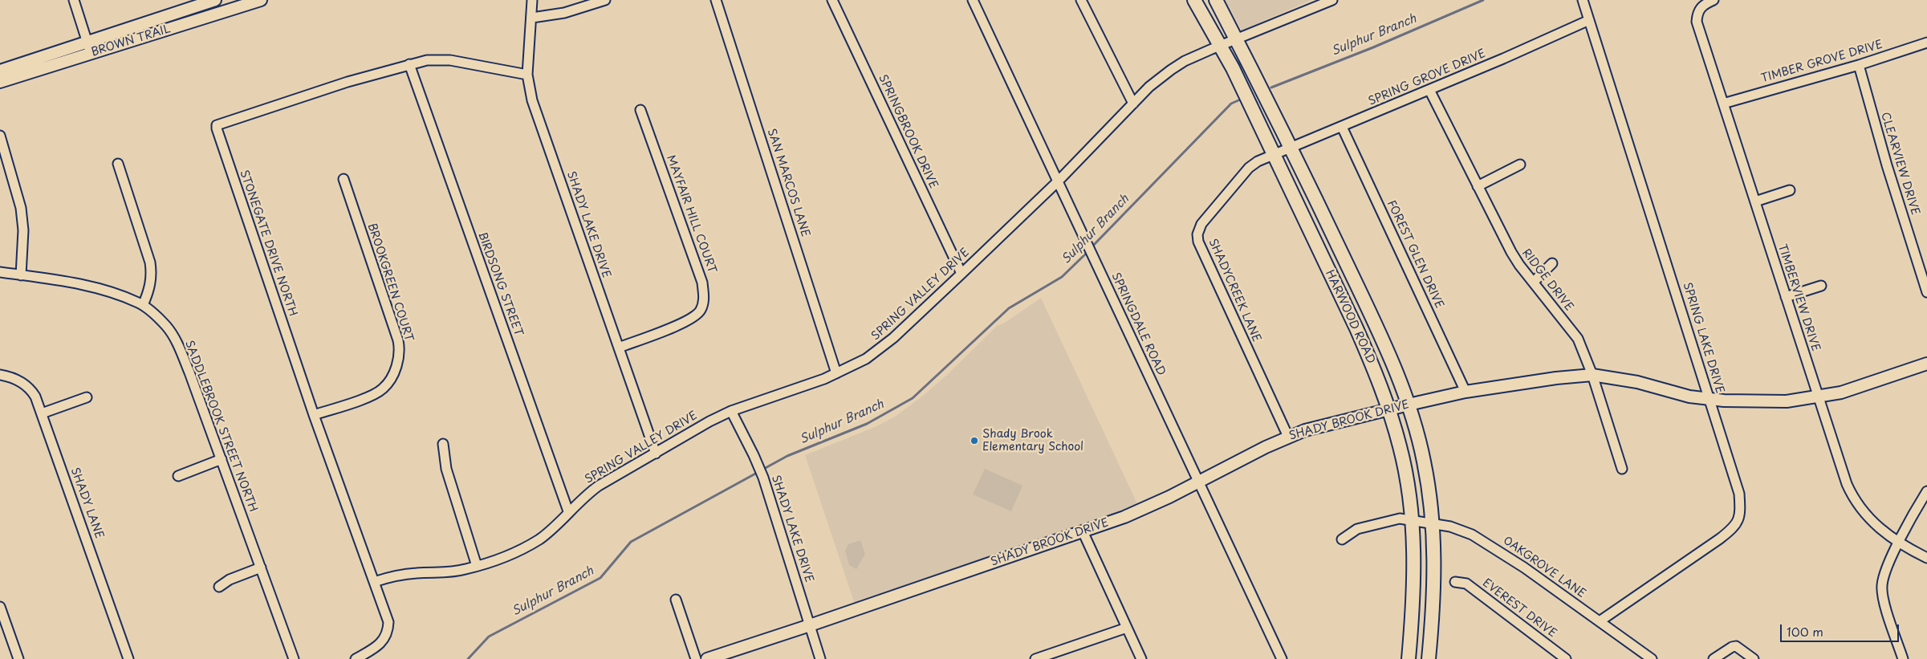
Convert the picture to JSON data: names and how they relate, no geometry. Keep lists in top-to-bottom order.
{
  "streets": {
    "main road": ["HARWOOD ROAD"],
    "street": [
      "BROWN TRAIL",
      "TIMBER GROVE DRIVE",
      "SPRING GROVE DRIVE",
      "SPRINGBROOK DRIVE",
      "CLEARVIEW DRIVE",
      "SAN MARCOS LANE",
      "MAYFAIR HILL COURT",
      "SHADY LAKE DRIVE",
      "STONEGATE DRIVE NORTH",
      "FOREST GLEN DRIVE",
      "RIDGE DRIVE",
      "BROOKGREEN COURT",
      "BIRDSONG STREET",
      "SHADYCREEK LANE",
      "SPRING VALLEY DRIVE",
      "TIMBERVIEW DRIVE",
      "SPRINGDALE ROAD",
      "SPRING LAKE DRIVE",
      "SHADY BROOK DRIVE",
      "SADDLEBROOK STREET NORTH",
      "SHADY LANE",
      "OAKGROVE LANE",
      "EVEREST DRIVE"
    ]
  },
  "crossings": [
    ["TIMBER GROVE DRIVE", "CLEARVIEW DRIVE"],
    ["TIMBER GROVE DRIVE", "TIMBERVIEW DRIVE"],
    ["SPRING GROVE DRIVE", "FOREST GLEN DRIVE"],
    ["SPRING GROVE DRIVE", "RIDGE DRIVE"],
    ["SPRING GROVE DRIVE", "SHADYCREEK LANE"],
    ["SPRING GROVE DRIVE", "HARWOOD ROAD"],
    ["SPRING GROVE DRIVE", "SPRING LAKE DRIVE"],
    ["SPRINGBROOK DRIVE", "SPRING VALLEY DRIVE"],
    ["SAN MARCOS LANE", "SPRING VALLEY DRIVE"],
    ["MAYFAIR HILL COURT", "SHADY LAKE DRIVE"],
    ["SHADY LAKE DRIVE", "STONEGATE DRIVE NORTH"],
    ["SHADY LAKE DRIVE", "SPRING VALLEY DRIVE"],
    ["SHADY LAKE DRIVE", "SHADY BROOK DRIVE"],
    ["STONEGATE DRIVE NORTH", "BROOKGREEN COURT"],
    ["STONEGATE DRIVE NORTH", "BIRDSONG STREET"],
    ["STONEGATE DRIVE NORTH", "SPRING VALLEY DRIVE"],
    ["FOREST GLEN DRIVE", "SHADY BROOK DRIVE"],
    ["RIDGE DRIVE", "SHADY BROOK DRIVE"],
    ["BIRDSONG STREET", "SPRING VALLEY DRIVE"],
    ["SHADYCREEK LANE", "HARWOOD ROAD"],
    ["SHADYCREEK LANE", "SHADY BROOK DRIVE"],
    ["SPRING VALLEY DRIVE", "HARWOOD ROAD"],
    ["SPRING VALLEY DRIVE", "SPRINGDALE ROAD"],
    ["TIMBERVIEW DRIVE", "SHADY BROOK DRIVE"],
    ["HARWOOD ROAD", "SHADY BROOK DRIVE"],
    ["HARWOOD ROAD", "OAKGROVE LANE"],
    ["SPRINGDALE ROAD", "SHADY BROOK DRIVE"],
    ["SPRING LAKE DRIVE", "SHADY BROOK DRIVE"],
    ["SPRING LAKE DRIVE", "OAKGROVE LANE"]
  ],
  "water": ["Sulphur Branch"],
  "places": ["Shady Brook Elementary School"],
  "scale_bar": "100 m"
}
